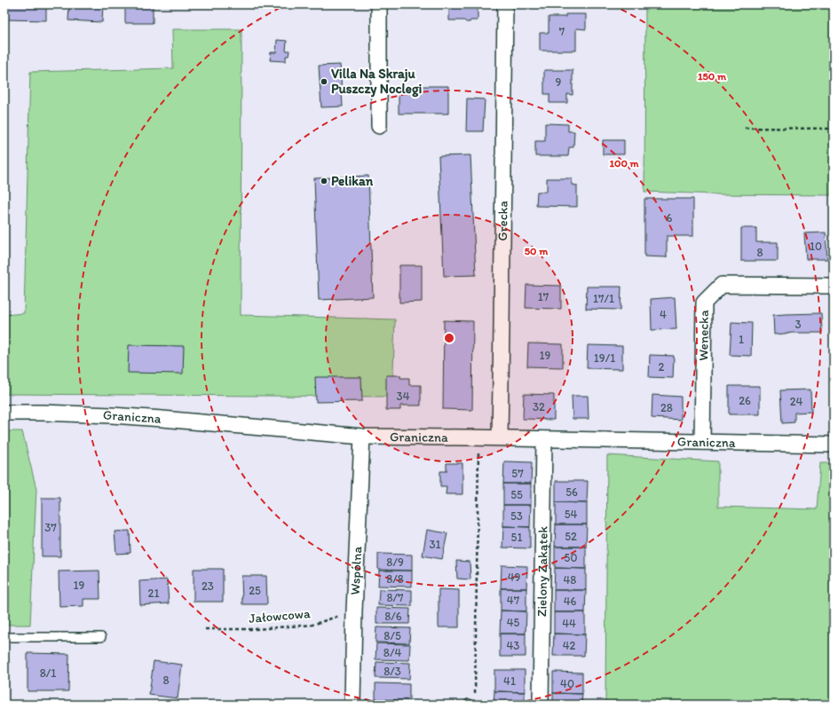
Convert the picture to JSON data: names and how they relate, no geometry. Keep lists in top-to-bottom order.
{
  "streets": {
    "street": [
      "Grecka",
      "Wenecka",
      "Graniczna",
      "Wspólna",
      "Zielony Zakątek"
    ],
    "path": ["Jałowcowa"]
  },
  "crossings": [
    ["Grecka", "Graniczna"],
    ["Wenecka", "Graniczna"],
    ["Graniczna", "Wspólna"],
    ["Graniczna", "Zielony Zakątek"],
    ["Wspólna", "Jałowcowa"]
  ],
  "places": ["Villa Na Skraju Puszczy Noclegi", "Pelikan"],
  "house_numbers": [
    "7",
    "9",
    "6",
    "10",
    "8",
    "17",
    "17/1",
    "4",
    "3",
    "1",
    "19",
    "19/1",
    "2",
    "34",
    "26",
    "24",
    "32",
    "28",
    "57",
    "56",
    "55",
    "54",
    "53",
    "37",
    "52",
    "51",
    "31",
    "50",
    "8/9",
    "49",
    "8/8",
    "48",
    "19",
    "23",
    "25",
    "21",
    "8/7",
    "47",
    "46",
    "8/6",
    "45",
    "44",
    "8/5",
    "43",
    "42",
    "8/4",
    "8/3",
    "8/1",
    "8",
    "41",
    "40"
  ],
  "rings": ["150 m", "100 m", "50 m"]
}
